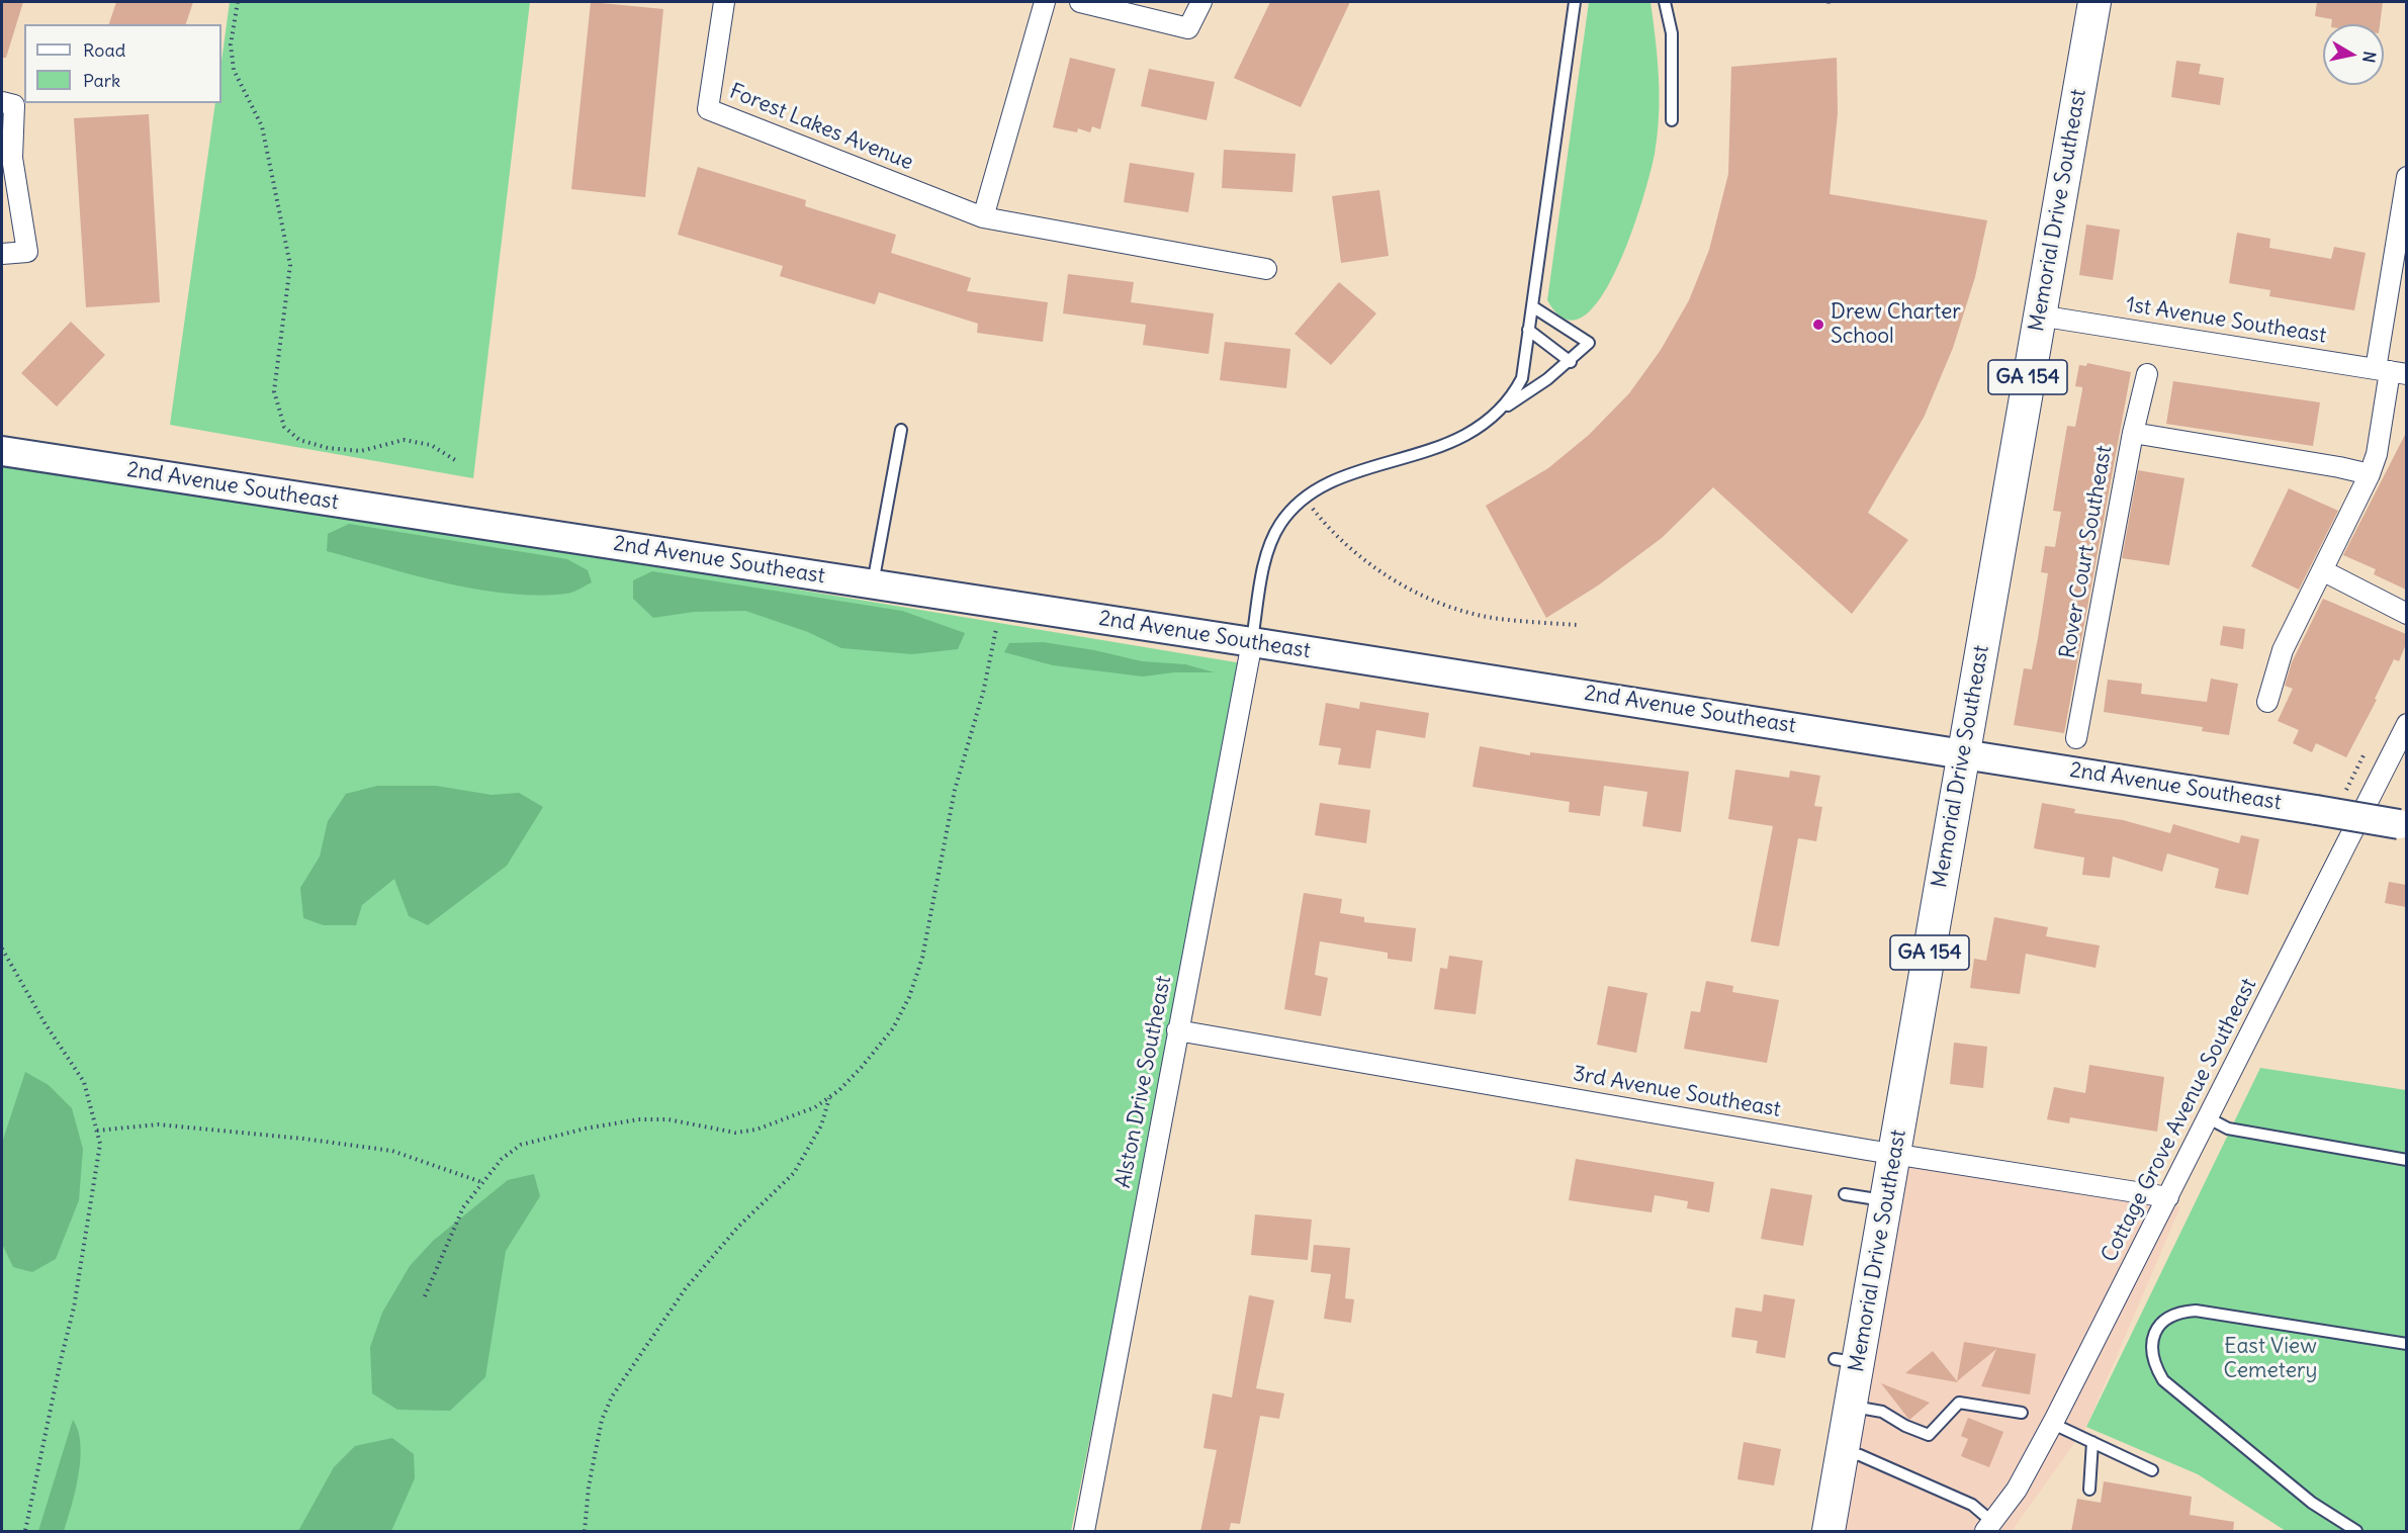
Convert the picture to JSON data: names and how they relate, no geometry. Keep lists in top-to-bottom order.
{
  "streets": {
    "main road": ["Memorial Drive Southeast", "GA 154"],
    "street": [
      "Forest Lakes Avenue",
      "1st Avenue Southeast",
      "2nd Avenue Southeast",
      "Rover Court Southeast",
      "Alston Drive Southeast",
      "3rd Avenue Southeast",
      "Cottage Grove Avenue Southeast"
    ]
  },
  "crossings": [
    ["Memorial Drive Southeast", "1st Avenue Southeast"],
    ["Memorial Drive Southeast", "2nd Avenue Southeast"],
    ["Memorial Drive Southeast", "3rd Avenue Southeast"],
    ["2nd Avenue Southeast", "Alston Drive Southeast"],
    ["Alston Drive Southeast", "3rd Avenue Southeast"],
    ["3rd Avenue Southeast", "Cottage Grove Avenue Southeast"]
  ],
  "parks": ["East View Cemetery"],
  "places": ["Drew Charter School"],
  "legend": ["Road", "Park"],
  "north": "right"
}
